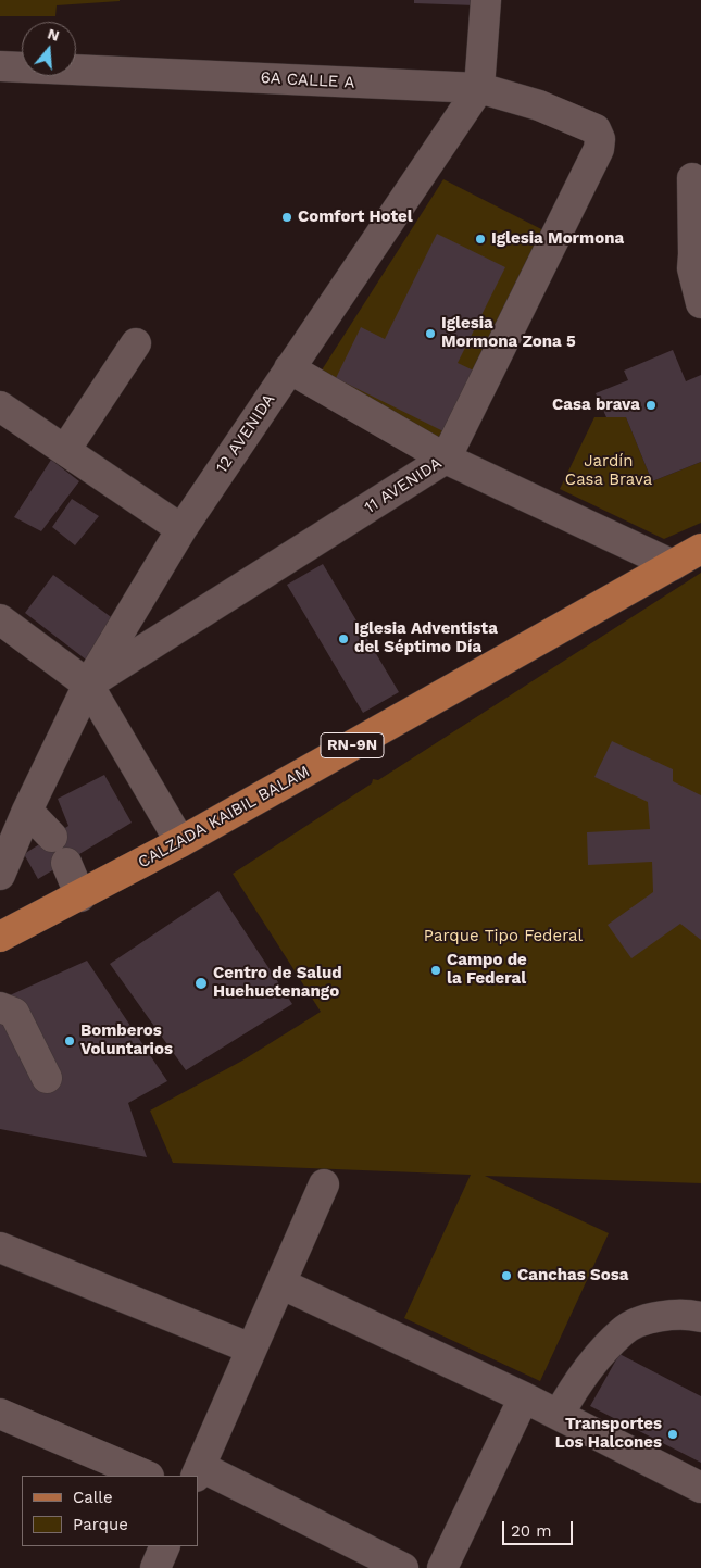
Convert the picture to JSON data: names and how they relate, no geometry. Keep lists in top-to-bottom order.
{
  "streets": {
    "main road": ["RN-9N", "CALZADA KAIBIL BALAM"],
    "street": ["6A CALLE A", "12 AVENIDA", "11 AVENIDA"]
  },
  "crossings": [
    ["6A CALLE A", "12 AVENIDA"],
    ["6A CALLE A", "11 AVENIDA"],
    ["12 AVENIDA", "11 AVENIDA"]
  ],
  "parks": ["Jardín Casa Brava", "Parque Tipo Federal"],
  "places": [
    "Comfort Hotel",
    "Iglesia Mormona",
    "Iglesia Mormona Zona 5",
    "Casa brava",
    "Iglesia Adventista del Séptimo Día",
    "Campo de la Federal",
    "Centro de Salud Huehuetenango",
    "Bomberos Voluntarios",
    "Canchas Sosa",
    "Transportes Los Halcones"
  ],
  "legend": ["Calle", "Parque"],
  "scale_bar": "20 m",
  "north": "top"
}
